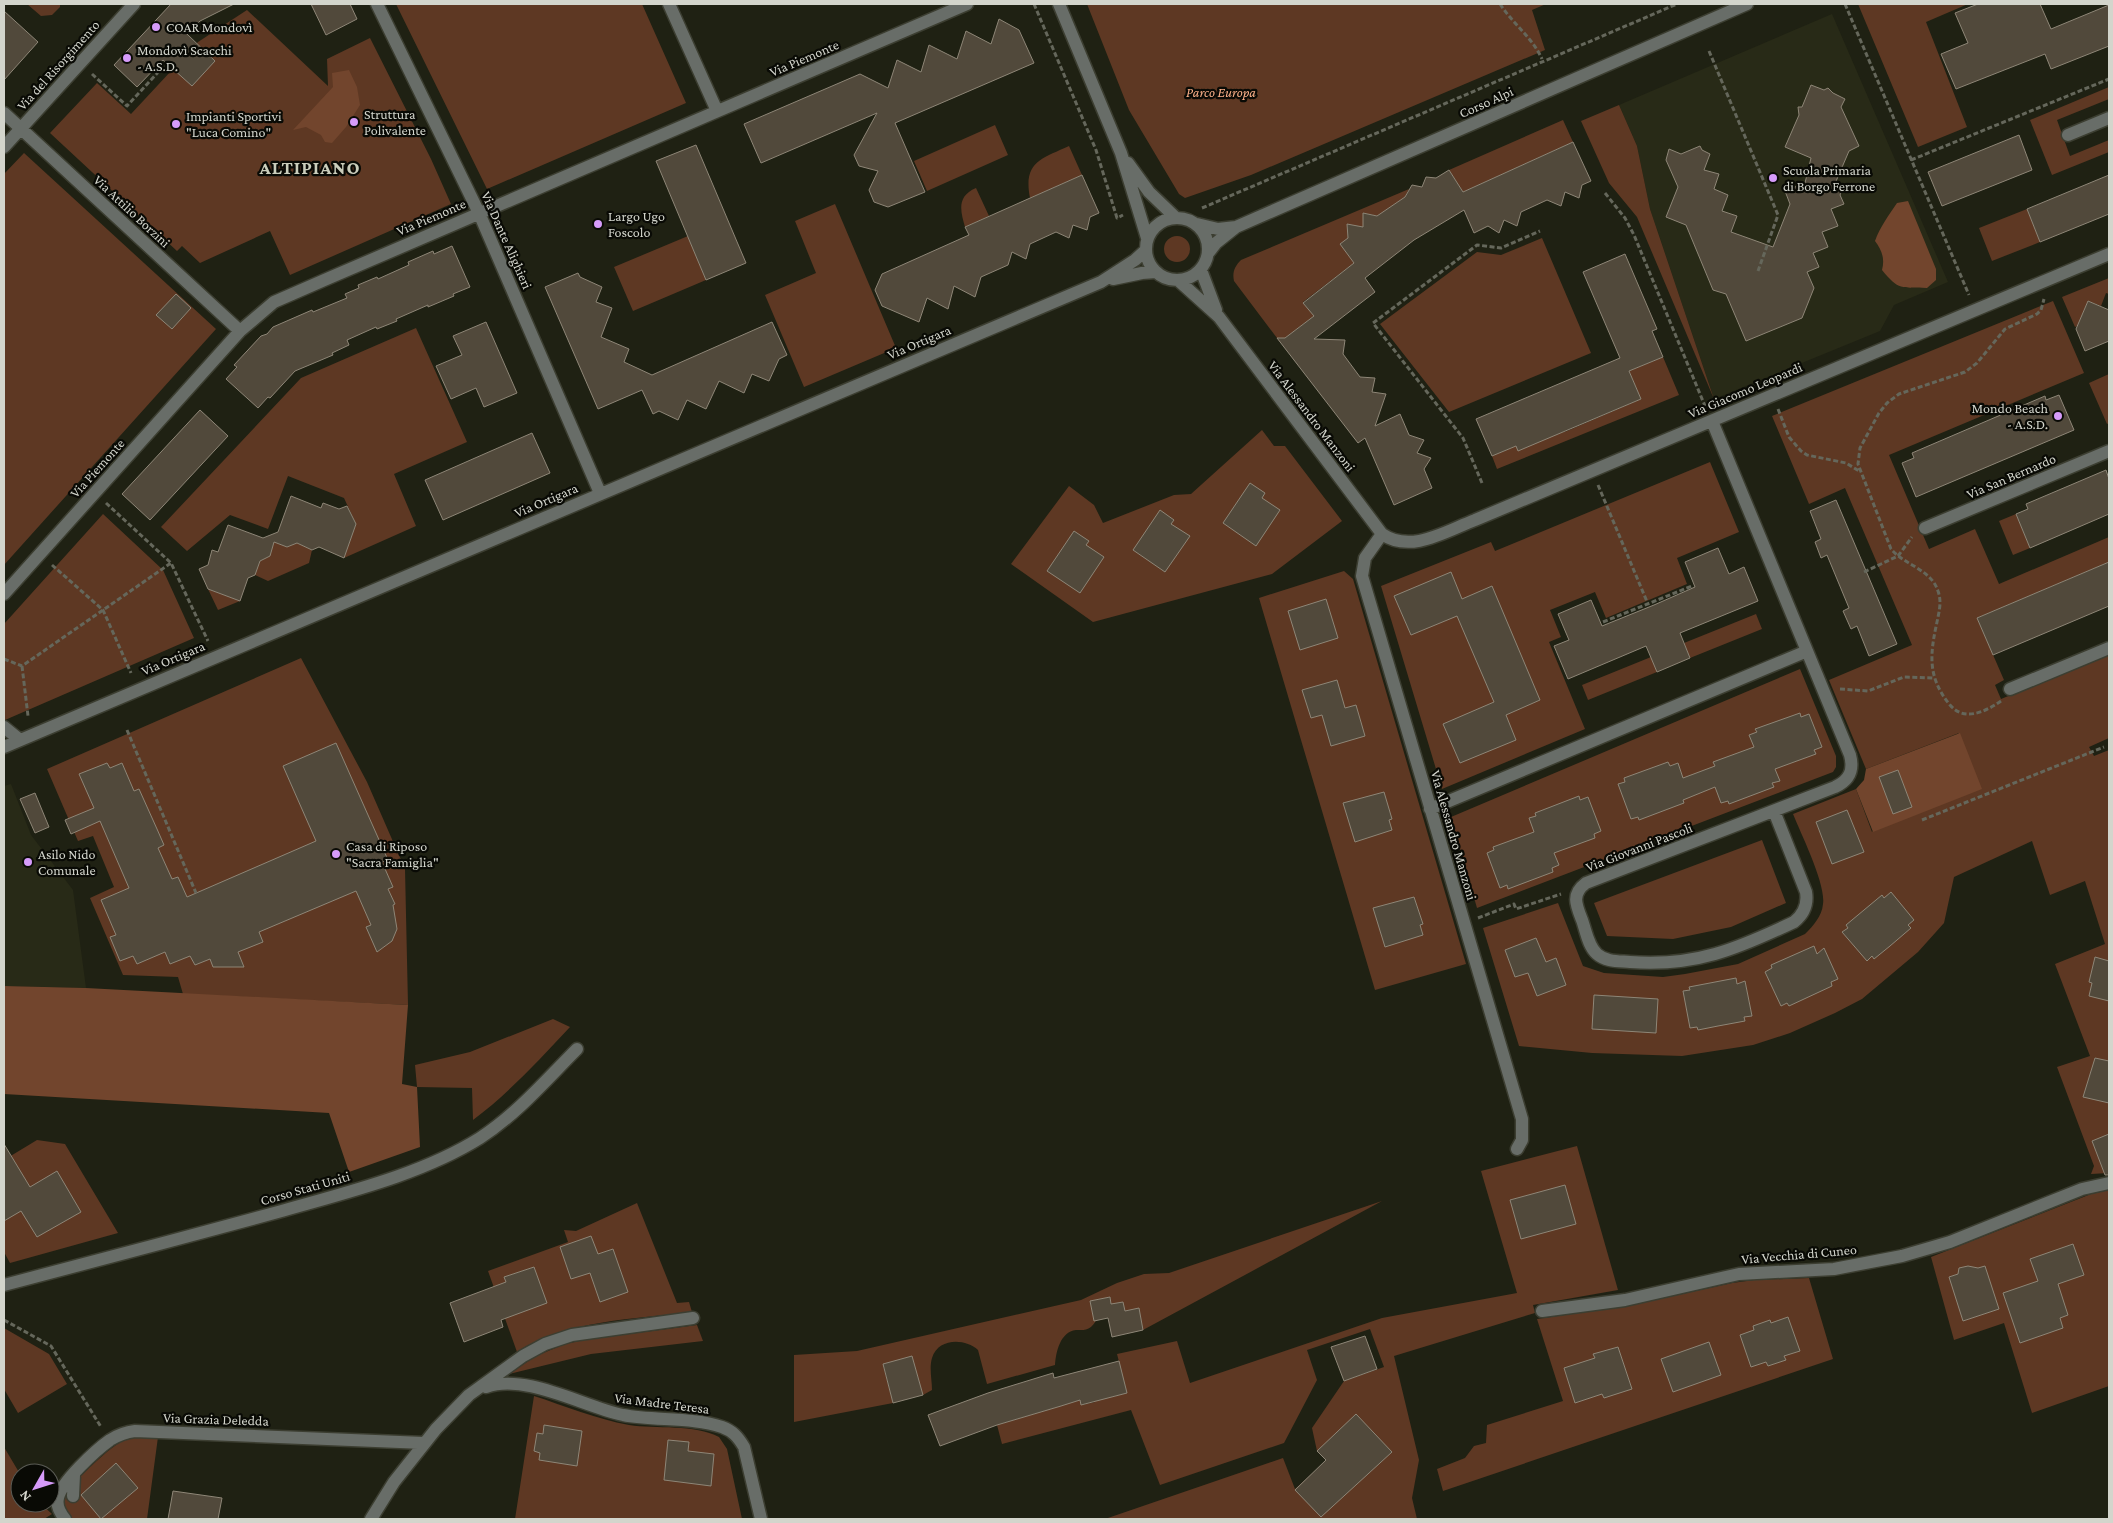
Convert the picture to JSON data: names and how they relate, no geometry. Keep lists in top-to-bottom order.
{
  "streets": {
    "street": [
      "Via Piemonte",
      "Via del Risorgimento",
      "Corso Alpi",
      "Via Attilio Borzini",
      "Via Dante Alighieri",
      "Via Ortigara",
      "Via Giacomo Leopardi",
      "Via Alessandro Manzoni",
      "Via San Bernardo",
      "Via Giovanni Pascoli",
      "Corso Stati Uniti",
      "Via Vecchia di Cuneo",
      "Via Madre Teresa",
      "Via Grazia Deledda"
    ]
  },
  "crossings": [
    ["Via Piemonte", "Via Attilio Borzini"],
    ["Via Piemonte", "Via Dante Alighieri"],
    ["Via del Risorgimento", "Via Attilio Borzini"],
    ["Corso Alpi", "Via Ortigara"],
    ["Corso Alpi", "Via Alessandro Manzoni"],
    ["Via Dante Alighieri", "Via Ortigara"],
    ["Via Ortigara", "Via Alessandro Manzoni"],
    ["Via Giacomo Leopardi", "Via Alessandro Manzoni"],
    ["Via Giacomo Leopardi", "Via Giovanni Pascoli"]
  ],
  "districts": ["ALTIPIANO"],
  "parks": ["Parco Europa"],
  "places": [
    "COAR Mondovì",
    "Mondovì Scacchi - A.S.D.",
    "Struttura Polivalente",
    "Impianti Sportivi \"Luca Comino\"",
    "Scuola Primaria di Borgo Ferrone",
    "Largo Ugo Foscolo",
    "Mondo Beach - A.S.D.",
    "Casa di Riposo \"Sacra Famiglia\"",
    "Asilo Nido Comunale"
  ],
  "north": "bottom left"
}
